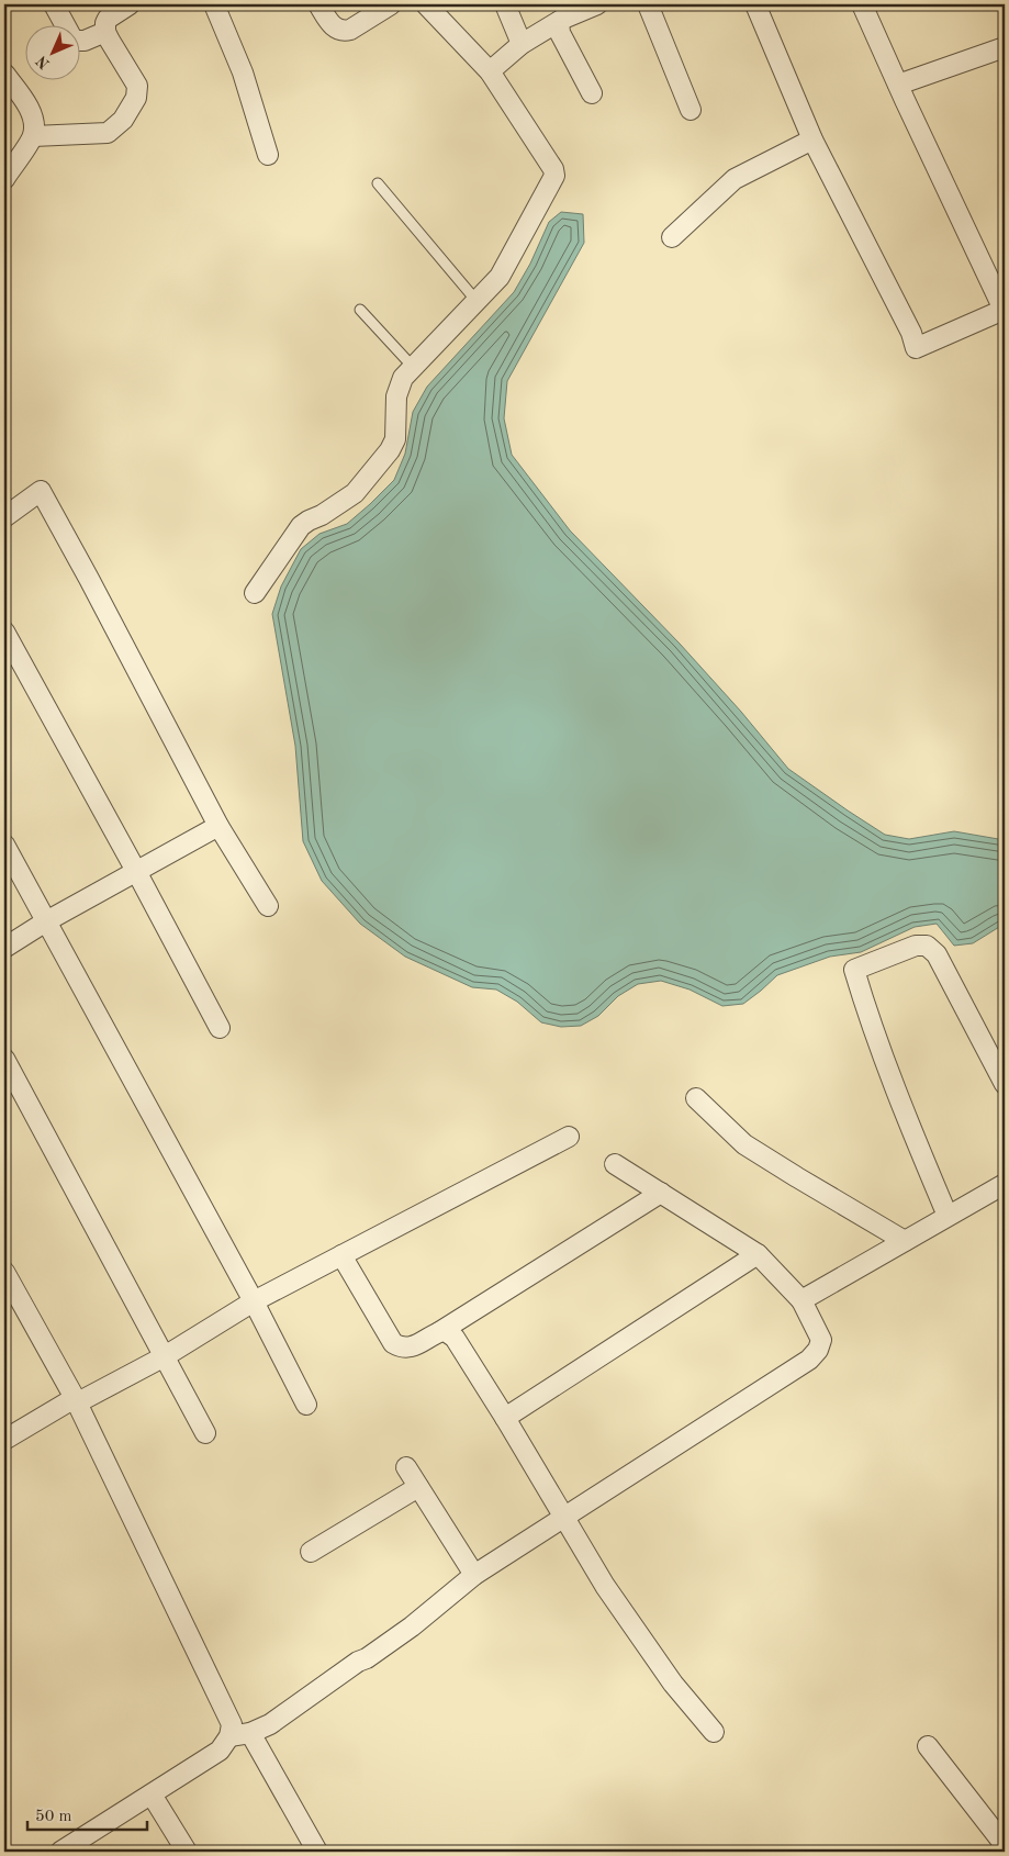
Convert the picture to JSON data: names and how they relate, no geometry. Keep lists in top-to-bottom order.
{
  "scale_bar": "50 m",
  "north": "bottom left"
}
